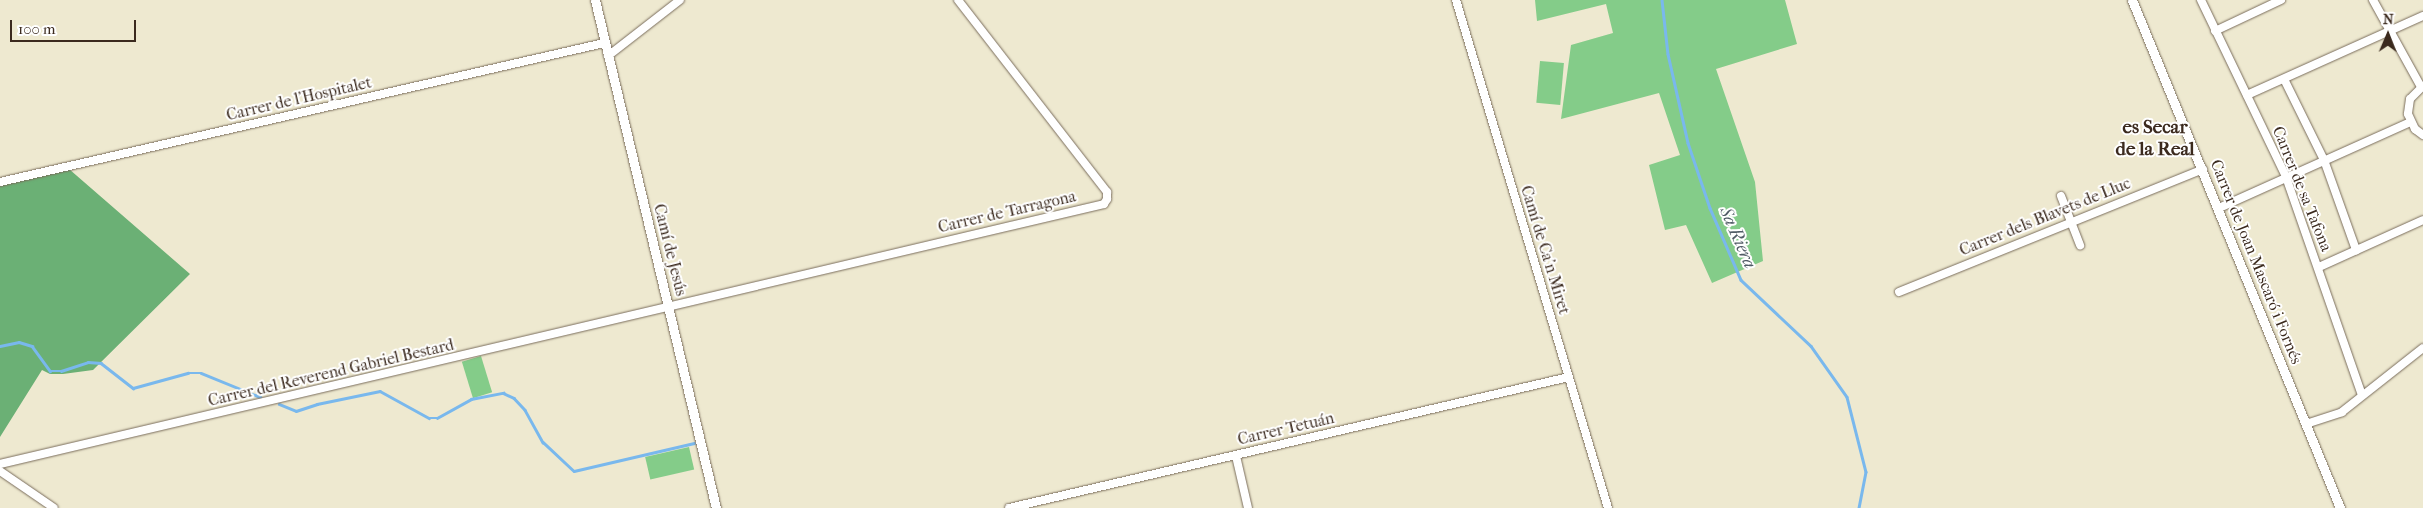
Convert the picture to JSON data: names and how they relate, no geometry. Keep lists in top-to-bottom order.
{
  "streets": {
    "street": [
      "Carrer de l'Hospitalet",
      "Carrer de sa Tafona",
      "Carrer de Tarragona",
      "Carrer dels Blavets de Lluc",
      "Camí de Jesús",
      "Camí de Ca'n Miret",
      "Carrer de Joan Mascaró i Fornés",
      "Carrer del Reverend Gabriel Bestard",
      "Carrer Tetuán"
    ]
  },
  "crossings": [
    ["Carrer de l'Hospitalet", "Camí de Jesús"],
    ["Carrer de Tarragona", "Camí de Jesús"],
    ["Carrer de Tarragona", "Carrer del Reverend Gabriel Bestard"],
    ["Carrer dels Blavets de Lluc", "Carrer de Joan Mascaró i Fornés"],
    ["Camí de Jesús", "Carrer del Reverend Gabriel Bestard"],
    ["Camí de Ca'n Miret", "Carrer Tetuán"]
  ],
  "districts": ["es Secar de la Real"],
  "water": ["Sa Riera"],
  "scale_bar": "100 m",
  "north": "top"
}
